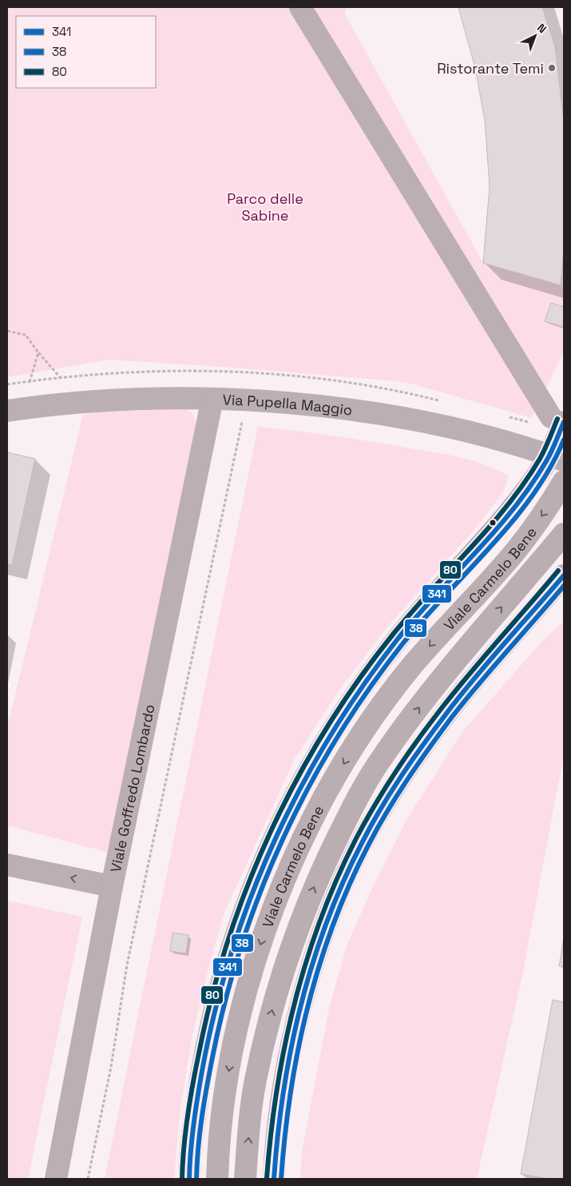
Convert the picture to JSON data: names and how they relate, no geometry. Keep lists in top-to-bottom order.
{
  "streets": {
    "street": ["Via Pupella Maggio", "Viale Carmelo Bene", "Viale Goffredo Lombardo"]
  },
  "crossings": [
    ["Via Pupella Maggio", "Viale Carmelo Bene"],
    ["Via Pupella Maggio", "Viale Goffredo Lombardo"]
  ],
  "parks": ["Parco delle Sabine"],
  "places": ["Ristorante Temi"],
  "lines": ["transit line 80", "transit line 341", "transit line 38"],
  "legend": ["341", "38", "80"],
  "north": "top right"
}
